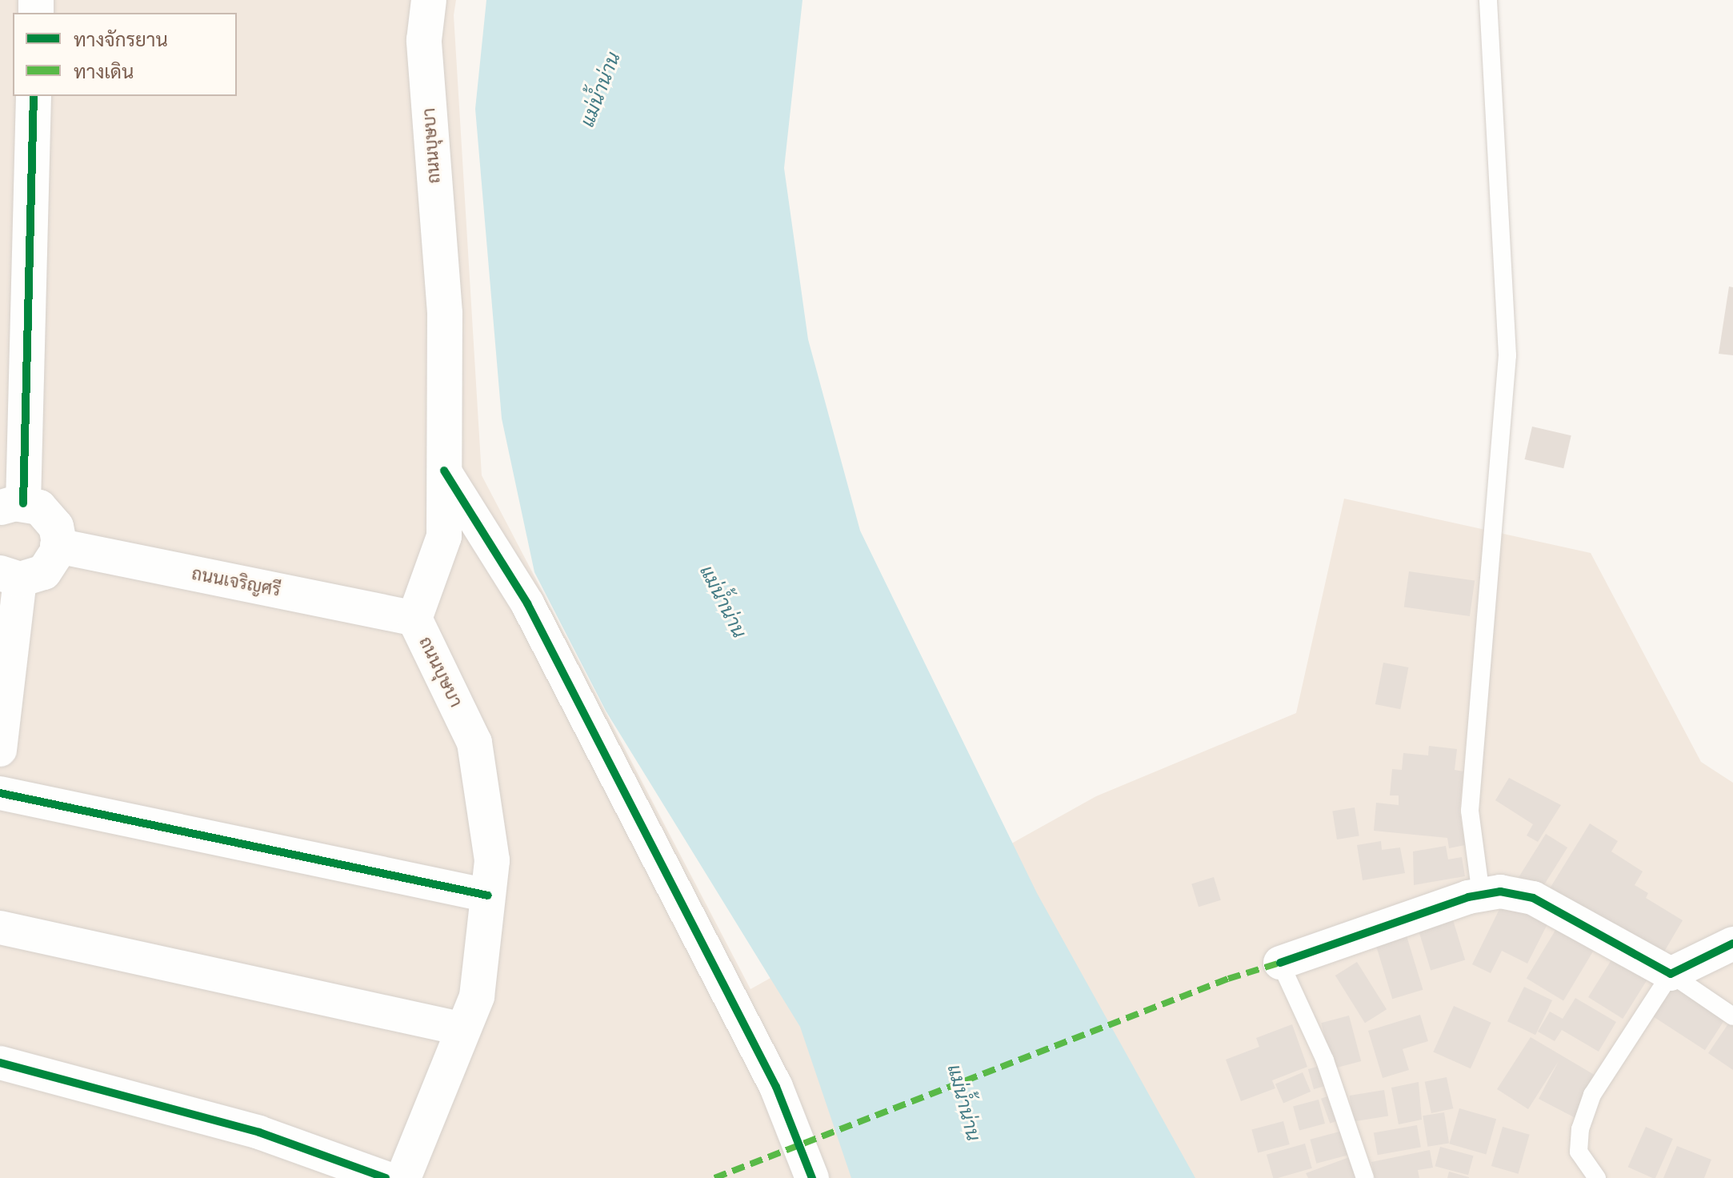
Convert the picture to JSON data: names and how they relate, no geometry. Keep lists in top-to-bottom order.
{
  "streets": {
    "main road": ["ถนนบุษบา", "ถนนเจริญศรี"]
  },
  "crossings": [
    ["ถนนบุษบา", "ถนนเจริญศรี"]
  ],
  "water": ["แม่น้ำน่าน"],
  "legend": ["ทางจักรยาน", "ทางเดิน"]
}
